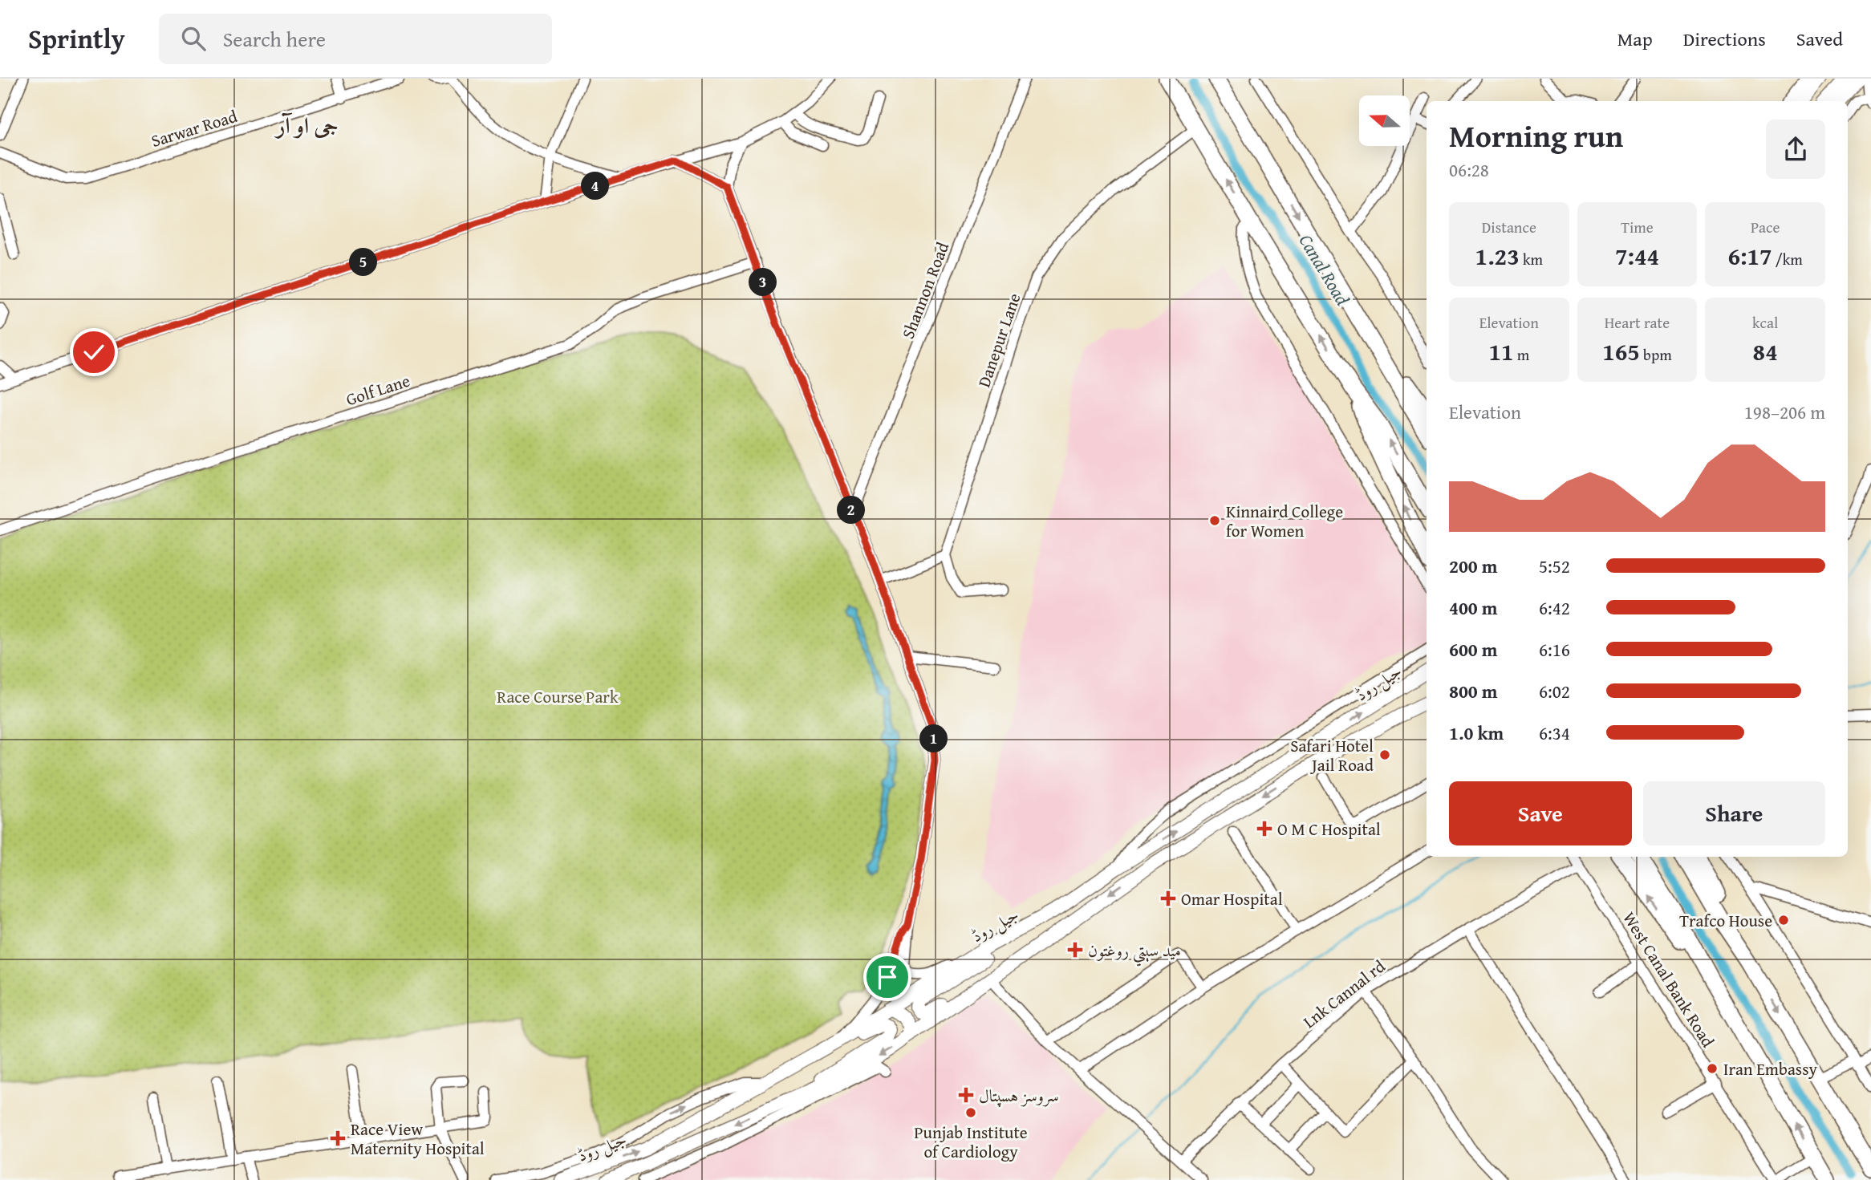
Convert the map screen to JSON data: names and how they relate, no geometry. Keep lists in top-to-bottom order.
{
  "streets": {
    "main road": ["جیل روڈ"],
    "street": [
      "Sarwar Road",
      "Shannon Road",
      "Danepur Lane",
      "Golf Lane",
      "West Canal Bank Road",
      "Lnk Cannal rd"
    ]
  },
  "crossings": [
    ["West Canal Bank Road", "Lnk Cannal rd"]
  ],
  "districts": ["جی او آر"],
  "water": ["Canal Road"],
  "parks": ["Race Course Park"],
  "places": {
    "other": [
      "Kinnaird College for Women",
      "Safari Hotel Jail Road",
      "Trafco House",
      "Iran Embassy",
      "Punjab Institute of Cardiology"
    ],
    "health": [
      "O M C Hospital",
      "Omar Hospital",
      "مید سېټي روغتون",
      "سروسز ہسپتال",
      "Race View Maternity Hospital"
    ]
  },
  "north": "left",
  "page": {
    "header": "Sprintly",
    "search": "Search here",
    "nav": ["Map", "Directions", "Saved"],
    "heading": ["Morning run", "06:28"],
    "pins": [
      "4",
      "5",
      "3",
      "2",
      "1"
    ],
    "stats": [
      ["Distance", "1.23 km"],
      ["Time", "7:44"],
      ["Pace", "6:17 /km"],
      ["Elevation", "11 m"],
      ["Heart rate", "165 bpm"],
      ["kcal", "84"]
    ],
    "chart": ["Elevation", "198–206 m"],
    "list": [
      {
        "name": "200 m",
        "note": "5:52"
      },
      {
        "name": "400 m",
        "note": "6:42"
      },
      {
        "name": "600 m",
        "note": "6:16"
      },
      {
        "name": "800 m",
        "note": "6:02"
      },
      {
        "name": "1.0 km",
        "note": "6:34"
      }
    ],
    "buttons": ["Save", "Share"]
  }
}
